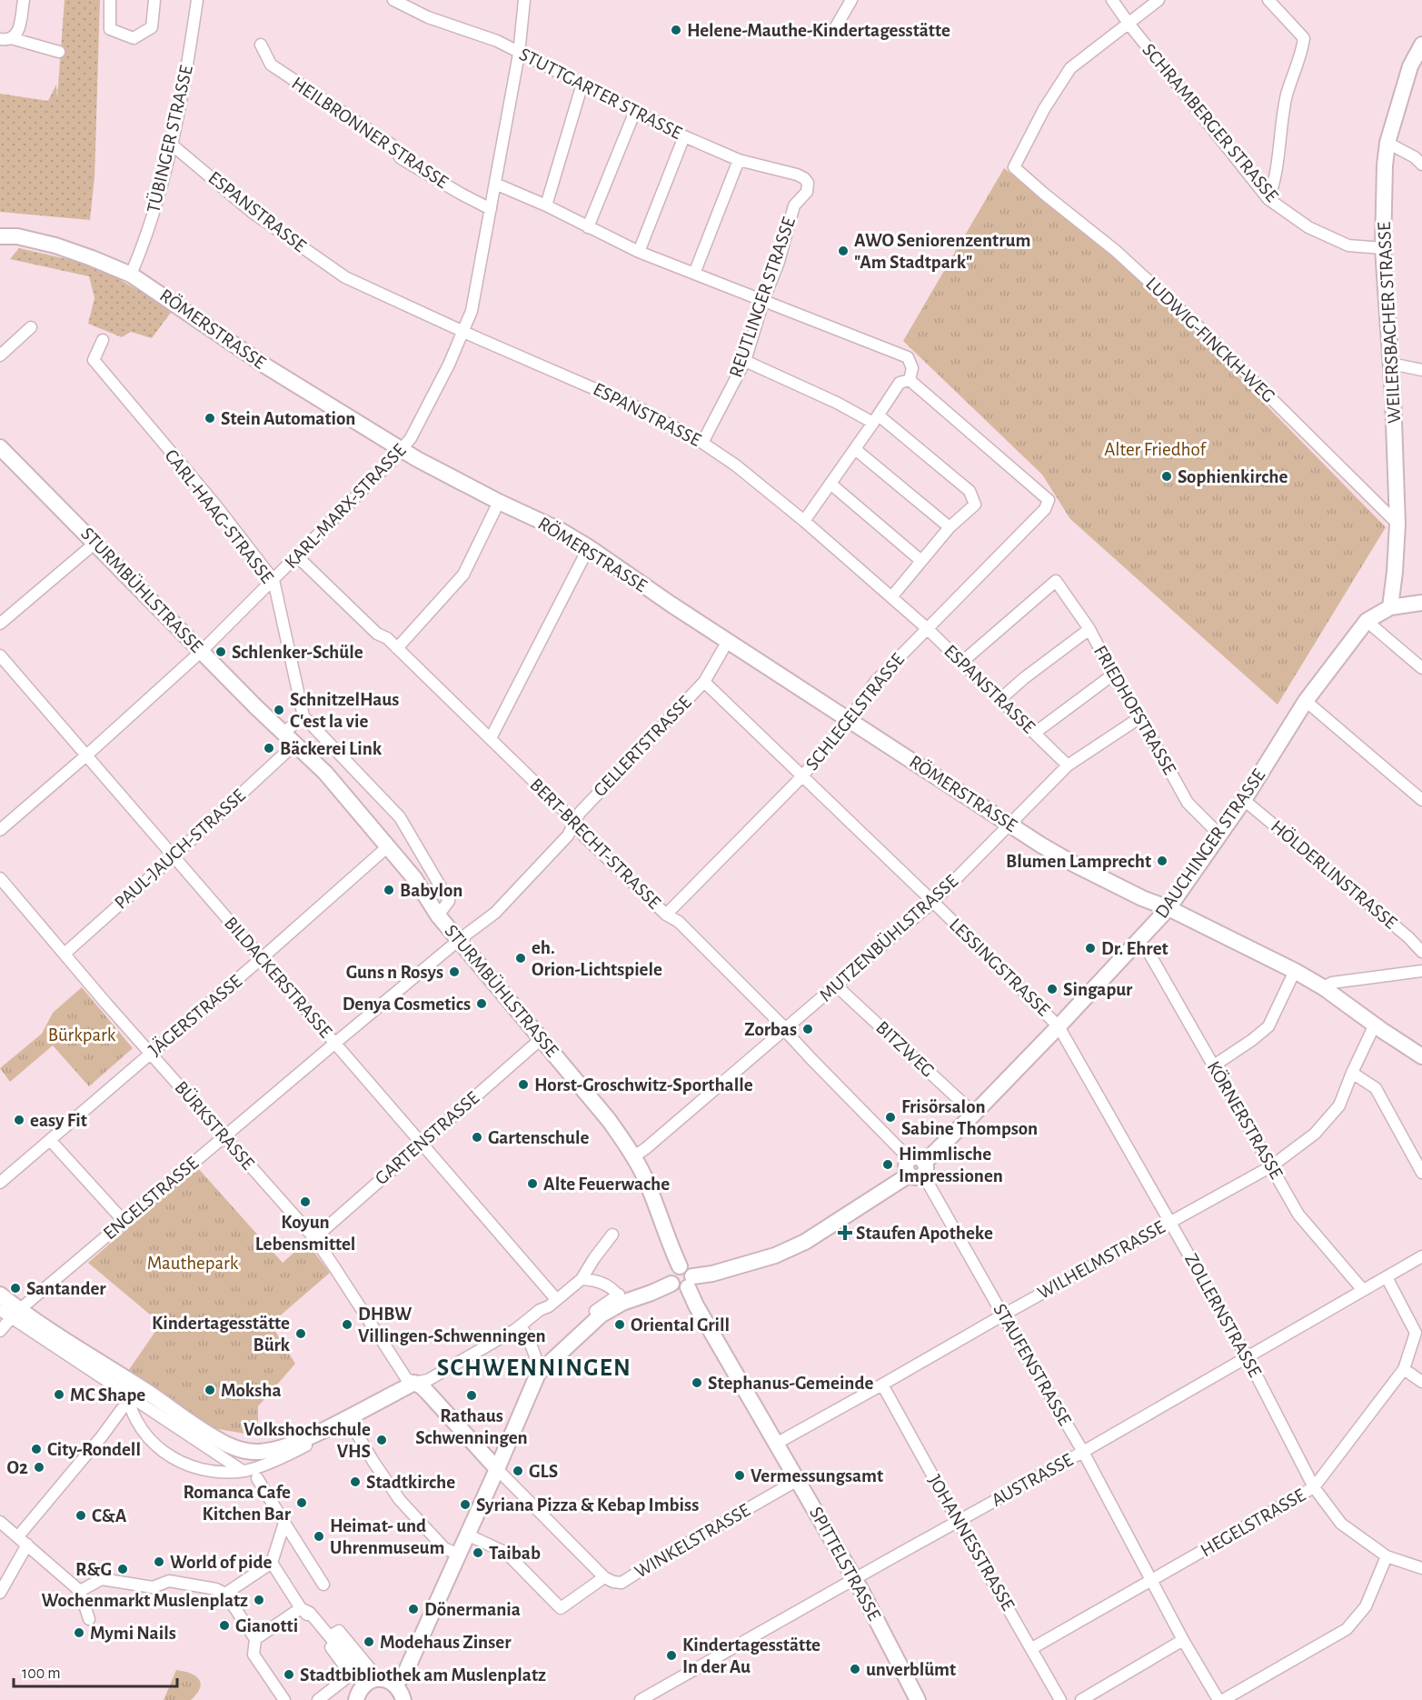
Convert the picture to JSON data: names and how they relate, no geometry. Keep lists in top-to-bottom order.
{
  "streets": {
    "main road": [
      "WEILERSBACHER STRASSE",
      "RÖMERSTRASSE",
      "STURMBÜHLSTRASSE",
      "DAUCHINGER STRASSE",
      "SPITTELSTRASSE"
    ],
    "street": [
      "STUTTGARTER STRASSE",
      "SCHRAMBERGER STRASSE",
      "HEILBRONNER STRASSE",
      "TÜBINGER STRASSE",
      "ESPANSTRASSE",
      "REUTLINGER STRASSE",
      "LUDWIG-FINCKH-WEG",
      "KARL-MARX-STRASSE",
      "CARL-HAAG-STRASSE",
      "FRIEDHOFSTRASSE",
      "SCHLEGELSTRASSE",
      "GELLERTSTRASSE",
      "BERT-BRECHT-STRASSE",
      "PAUL-JAUCH-STRASSE",
      "HÖLDERLINSTRASSE",
      "MUTZENBÜHLSTRASSE",
      "LESSINGSTRASSE",
      "BILDACKERSTRASSE",
      "JÄGERSTRASSE",
      "BITZWEG",
      "KÖRNERSTRASSE",
      "BÜRKSTRASSE",
      "GARTENSTRASSE",
      "ENGELSTRASSE",
      "WILHELMSTRASSE",
      "ZOLLERNSTRASSE",
      "STAUFENSTRASSE",
      "AUSTRASSE",
      "HEGELSTRASSE",
      "WINKELSTRASSE",
      "JOHANNESSTRASSE"
    ]
  },
  "crossings": [
    ["STUTTGARTER STRASSE", "REUTLINGER STRASSE"],
    ["STUTTGARTER STRASSE", "KARL-MARX-STRASSE"],
    ["SCHRAMBERGER STRASSE", "WEILERSBACHER STRASSE"],
    ["SCHRAMBERGER STRASSE", "LUDWIG-FINCKH-WEG"],
    ["HEILBRONNER STRASSE", "KARL-MARX-STRASSE"],
    ["TÜBINGER STRASSE", "ESPANSTRASSE"],
    ["TÜBINGER STRASSE", "RÖMERSTRASSE"],
    ["ESPANSTRASSE", "REUTLINGER STRASSE"],
    ["ESPANSTRASSE", "KARL-MARX-STRASSE"],
    ["ESPANSTRASSE", "FRIEDHOFSTRASSE"],
    ["ESPANSTRASSE", "SCHLEGELSTRASSE"],
    ["ESPANSTRASSE", "MUTZENBÜHLSTRASSE"],
    ["WEILERSBACHER STRASSE", "LUDWIG-FINCKH-WEG"],
    ["WEILERSBACHER STRASSE", "DAUCHINGER STRASSE"],
    ["RÖMERSTRASSE", "KARL-MARX-STRASSE"],
    ["RÖMERSTRASSE", "SCHLEGELSTRASSE"],
    ["RÖMERSTRASSE", "GELLERTSTRASSE"],
    ["RÖMERSTRASSE", "DAUCHINGER STRASSE"],
    ["RÖMERSTRASSE", "MUTZENBÜHLSTRASSE"],
    ["RÖMERSTRASSE", "WILHELMSTRASSE"],
    ["KARL-MARX-STRASSE", "CARL-HAAG-STRASSE"],
    ["KARL-MARX-STRASSE", "STURMBÜHLSTRASSE"],
    ["KARL-MARX-STRASSE", "BERT-BRECHT-STRASSE"],
    ["KARL-MARX-STRASSE", "BILDACKERSTRASSE"],
    ["CARL-HAAG-STRASSE", "STURMBÜHLSTRASSE"],
    ["STURMBÜHLSTRASSE", "GELLERTSTRASSE"],
    ["STURMBÜHLSTRASSE", "DAUCHINGER STRASSE"],
    ["STURMBÜHLSTRASSE", "PAUL-JAUCH-STRASSE"],
    ["STURMBÜHLSTRASSE", "MUTZENBÜHLSTRASSE"],
    ["STURMBÜHLSTRASSE", "JÄGERSTRASSE"],
    ["STURMBÜHLSTRASSE", "GARTENSTRASSE"],
    ["STURMBÜHLSTRASSE", "ENGELSTRASSE"],
    ["STURMBÜHLSTRASSE", "SPITTELSTRASSE"],
    ["FRIEDHOFSTRASSE", "DAUCHINGER STRASSE"],
    ["FRIEDHOFSTRASSE", "MUTZENBÜHLSTRASSE"],
    ["SCHLEGELSTRASSE", "BERT-BRECHT-STRASSE"],
    ["SCHLEGELSTRASSE", "LESSINGSTRASSE"],
    ["GELLERTSTRASSE", "BERT-BRECHT-STRASSE"],
    ["GELLERTSTRASSE", "LESSINGSTRASSE"],
    ["GELLERTSTRASSE", "ENGELSTRASSE"],
    ["BERT-BRECHT-STRASSE", "DAUCHINGER STRASSE"],
    ["BERT-BRECHT-STRASSE", "MUTZENBÜHLSTRASSE"],
    ["BERT-BRECHT-STRASSE", "STAUFENSTRASSE"],
    ["DAUCHINGER STRASSE", "HÖLDERLINSTRASSE"],
    ["DAUCHINGER STRASSE", "LESSINGSTRASSE"],
    ["DAUCHINGER STRASSE", "BITZWEG"],
    ["DAUCHINGER STRASSE", "KÖRNERSTRASSE"],
    ["DAUCHINGER STRASSE", "ZOLLERNSTRASSE"],
    ["DAUCHINGER STRASSE", "STAUFENSTRASSE"],
    ["DAUCHINGER STRASSE", "SPITTELSTRASSE"],
    ["PAUL-JAUCH-STRASSE", "BILDACKERSTRASSE"],
    ["PAUL-JAUCH-STRASSE", "BÜRKSTRASSE"],
    ["MUTZENBÜHLSTRASSE", "LESSINGSTRASSE"],
    ["MUTZENBÜHLSTRASSE", "BITZWEG"],
    ["LESSINGSTRASSE", "ZOLLERNSTRASSE"],
    ["BILDACKERSTRASSE", "JÄGERSTRASSE"],
    ["BILDACKERSTRASSE", "GARTENSTRASSE"],
    ["BILDACKERSTRASSE", "ENGELSTRASSE"],
    ["JÄGERSTRASSE", "BÜRKSTRASSE"],
    ["KÖRNERSTRASSE", "WILHELMSTRASSE"],
    ["KÖRNERSTRASSE", "AUSTRASSE"],
    ["BÜRKSTRASSE", "GARTENSTRASSE"],
    ["BÜRKSTRASSE", "ENGELSTRASSE"],
    ["WILHELMSTRASSE", "ZOLLERNSTRASSE"],
    ["WILHELMSTRASSE", "STAUFENSTRASSE"],
    ["WILHELMSTRASSE", "JOHANNESSTRASSE"],
    ["WILHELMSTRASSE", "SPITTELSTRASSE"],
    ["ZOLLERNSTRASSE", "AUSTRASSE"],
    ["ZOLLERNSTRASSE", "HEGELSTRASSE"],
    ["STAUFENSTRASSE", "AUSTRASSE"],
    ["STAUFENSTRASSE", "HEGELSTRASSE"],
    ["AUSTRASSE", "HEGELSTRASSE"],
    ["AUSTRASSE", "JOHANNESSTRASSE"],
    ["AUSTRASSE", "SPITTELSTRASSE"],
    ["HEGELSTRASSE", "JOHANNESSTRASSE"],
    ["WINKELSTRASSE", "SPITTELSTRASSE"]
  ],
  "districts": ["SCHWENNINGEN"],
  "parks": ["Alter Friedhof", "Bürkpark", "Mauthepark"],
  "places": {
    "other": [
      "Helene-Mauthe-Kindertagesstätte",
      "AWO Seniorenzentrum \"Am Stadtpark\"",
      "Stein Automation",
      "Sophienkirche",
      "Schlenker-Schüle",
      "SchnitzelHaus C'est la vie",
      "Bäckerei Link",
      "Blumen Lamprecht",
      "Babylon",
      "Dr. Ehret",
      "eh. Orion-Lichtspiele",
      "Guns n Rosys",
      "Singapur",
      "Denya Cosmetics",
      "Zorbas",
      "Horst-Groschwitz-Sporthalle",
      "Frisörsalon Sabine Thompson",
      "easy Fit",
      "Gartenschule",
      "Himmlische Impressionen",
      "Alte Feuerwache",
      "Koyun Lebensmittel",
      "Santander",
      "DHBW Villingen-Schwenningen",
      "Oriental Grill",
      "Kindertagesstätte Bürk",
      "Stephanus-Gemeinde",
      "Moksha",
      "MC Shape",
      "Rathaus Schwenningen",
      "Volkshochschule VHS",
      "City-Rondell",
      "O2",
      "GLS",
      "Vermessungsamt",
      "Stadtkirche",
      "Romanca Cafe Kitchen Bar",
      "Syriana Pizza & Kebap Imbiss",
      "C&A",
      "Heimat- und Uhrenmuseum",
      "Taibab",
      "World of pide",
      "R&G",
      "Wochenmarkt Muslenplatz",
      "Dönermania",
      "Gianotti",
      "Mymi Nails",
      "Modehaus Zinser",
      "Kindertagesstätte In der Au",
      "unverblümt",
      "Stadtbibliothek am Muslenplatz"
    ],
    "health": ["Staufen Apotheke"]
  },
  "scale_bar": "100 m"
}
